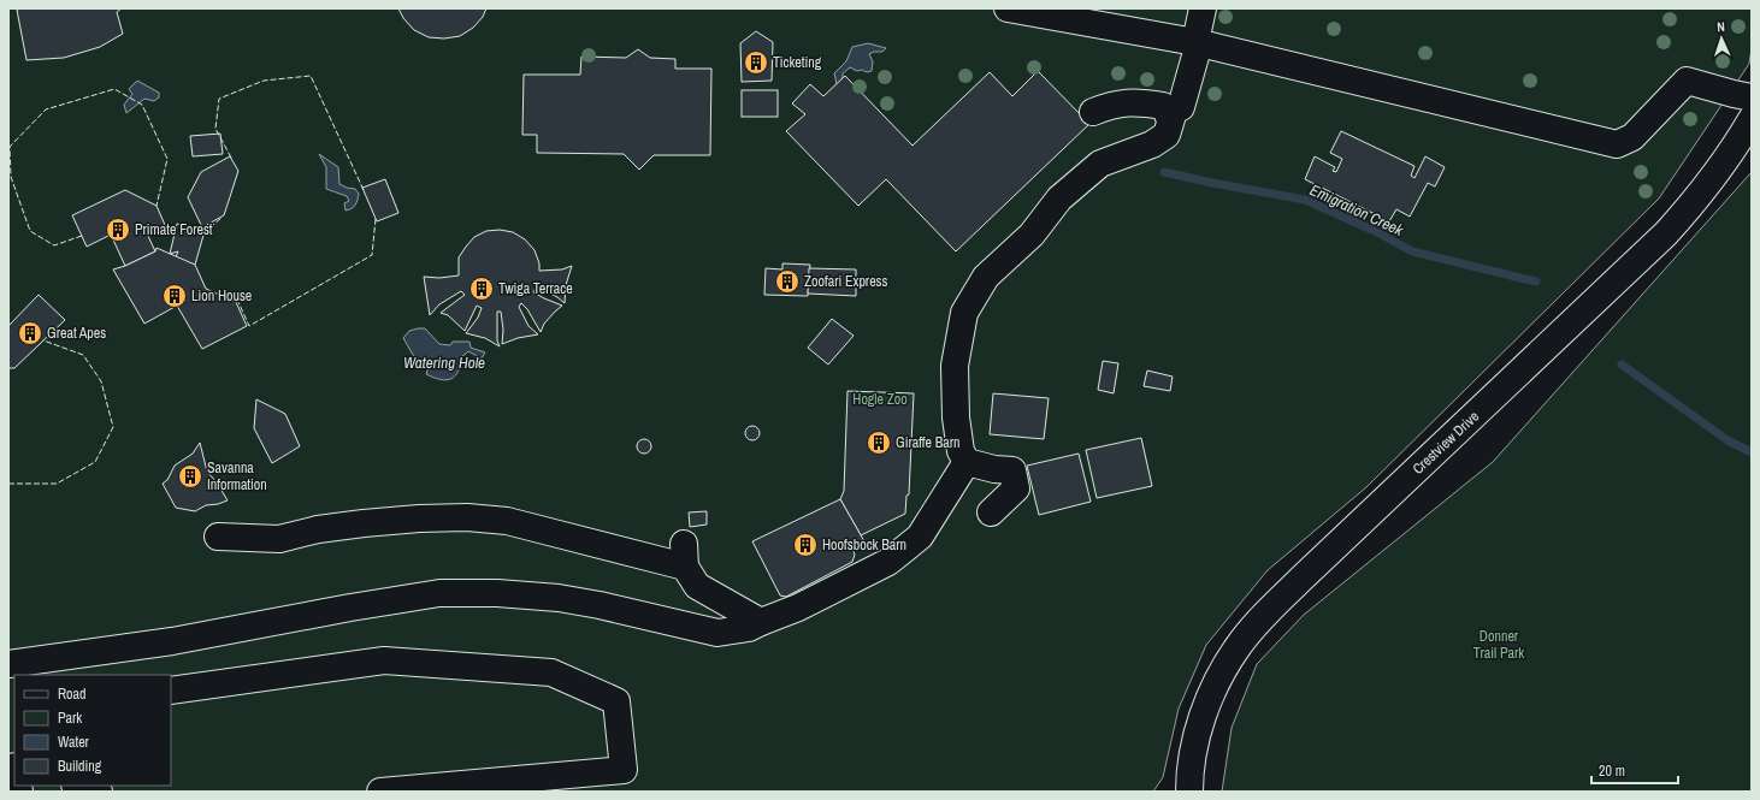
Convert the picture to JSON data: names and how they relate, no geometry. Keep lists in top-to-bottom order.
{
  "streets": {
    "street": ["Crestview Drive"]
  },
  "water": ["Emigration Creek", "Watering Hole"],
  "parks": ["Hogle Zoo", "Donner Trail Park"],
  "places": {
    "building": [
      "Ticketing",
      "Primate Forest",
      "Zoofari Express",
      "Twiga Terrace",
      "Lion House",
      "Great Apes",
      "Giraffe Barn",
      "Savanna Information",
      "Hoofsbock Barn"
    ]
  },
  "legend": [
    "Road",
    "Park",
    "Water",
    "Building"
  ],
  "scale_bar": "20 m",
  "north": "top"
}
